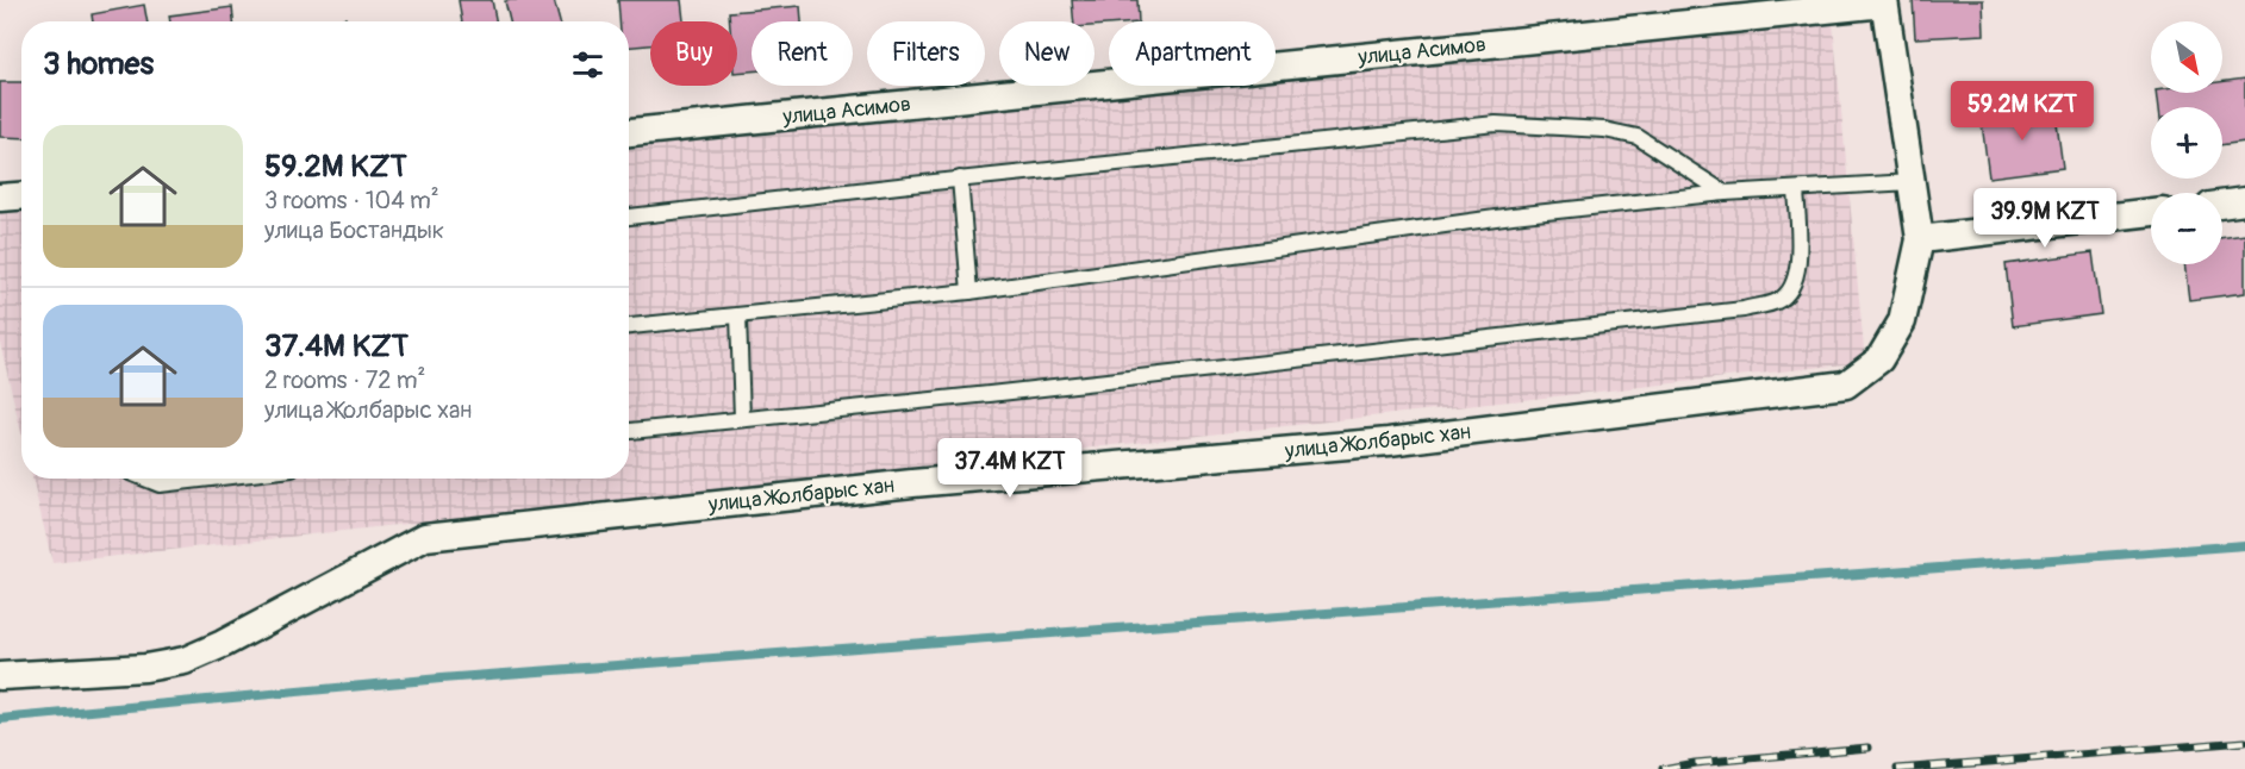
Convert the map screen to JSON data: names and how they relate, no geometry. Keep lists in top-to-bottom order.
{
  "streets": {
    "street": ["улица Асимов", "улица Жолбарыс хан"]
  },
  "north": "bottom right",
  "page": {
    "map_buttons": ["+", "−"],
    "chip": [
      "Buy",
      "Rent",
      "Filters",
      "New",
      "Apartment"
    ],
    "heading": "3 homes",
    "price": ["59.2M KZT", "39.9M KZT", "37.4M KZT"],
    "list": [
      {
        "name": "59.2M KZT",
        "note": "3 rooms · 104 m² · улица Бостандык"
      },
      {
        "name": "37.4M KZT",
        "note": "2 rooms · 72 m² · улица Жолбарыс хан"
      }
    ]
  }
}
